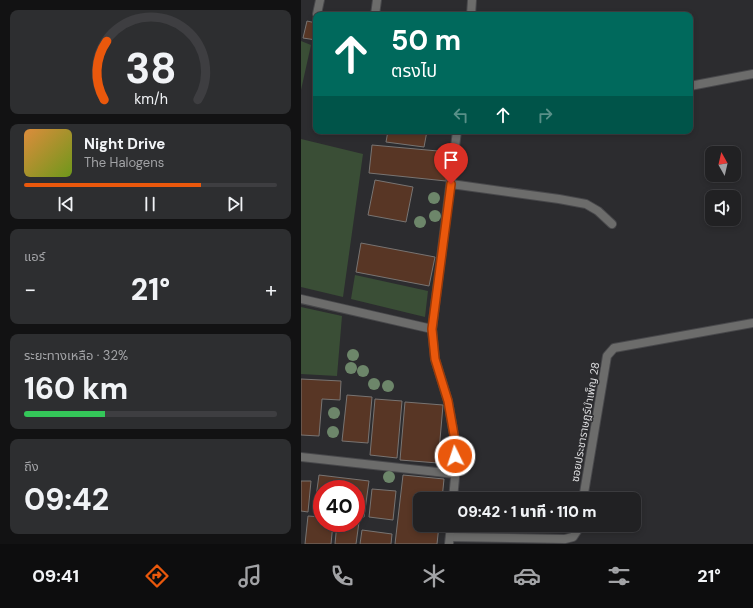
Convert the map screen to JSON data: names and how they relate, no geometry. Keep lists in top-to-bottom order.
{
  "streets": {
    "street": ["ซอยประชาราษฎร์บำเพ็ญ 28"]
  },
  "north": "top",
  "page": {
    "turn": ["50 m", "ตรงไป"],
    "song": ["Night Drive", "The Halogens"],
    "tile": [
      "แอร์",
      ["ระยะทางเหลือ · 32%", "160 km"],
      ["ถึง", "09:42"]
    ],
    "heat": ["−", "21°", "+"],
    "limit": "40",
    "trip": "09:42 · 1 นาที · 110 m",
    "tabs": ["09:41", "21°"],
    "gauge": ["38", "km/h"]
  }
}
